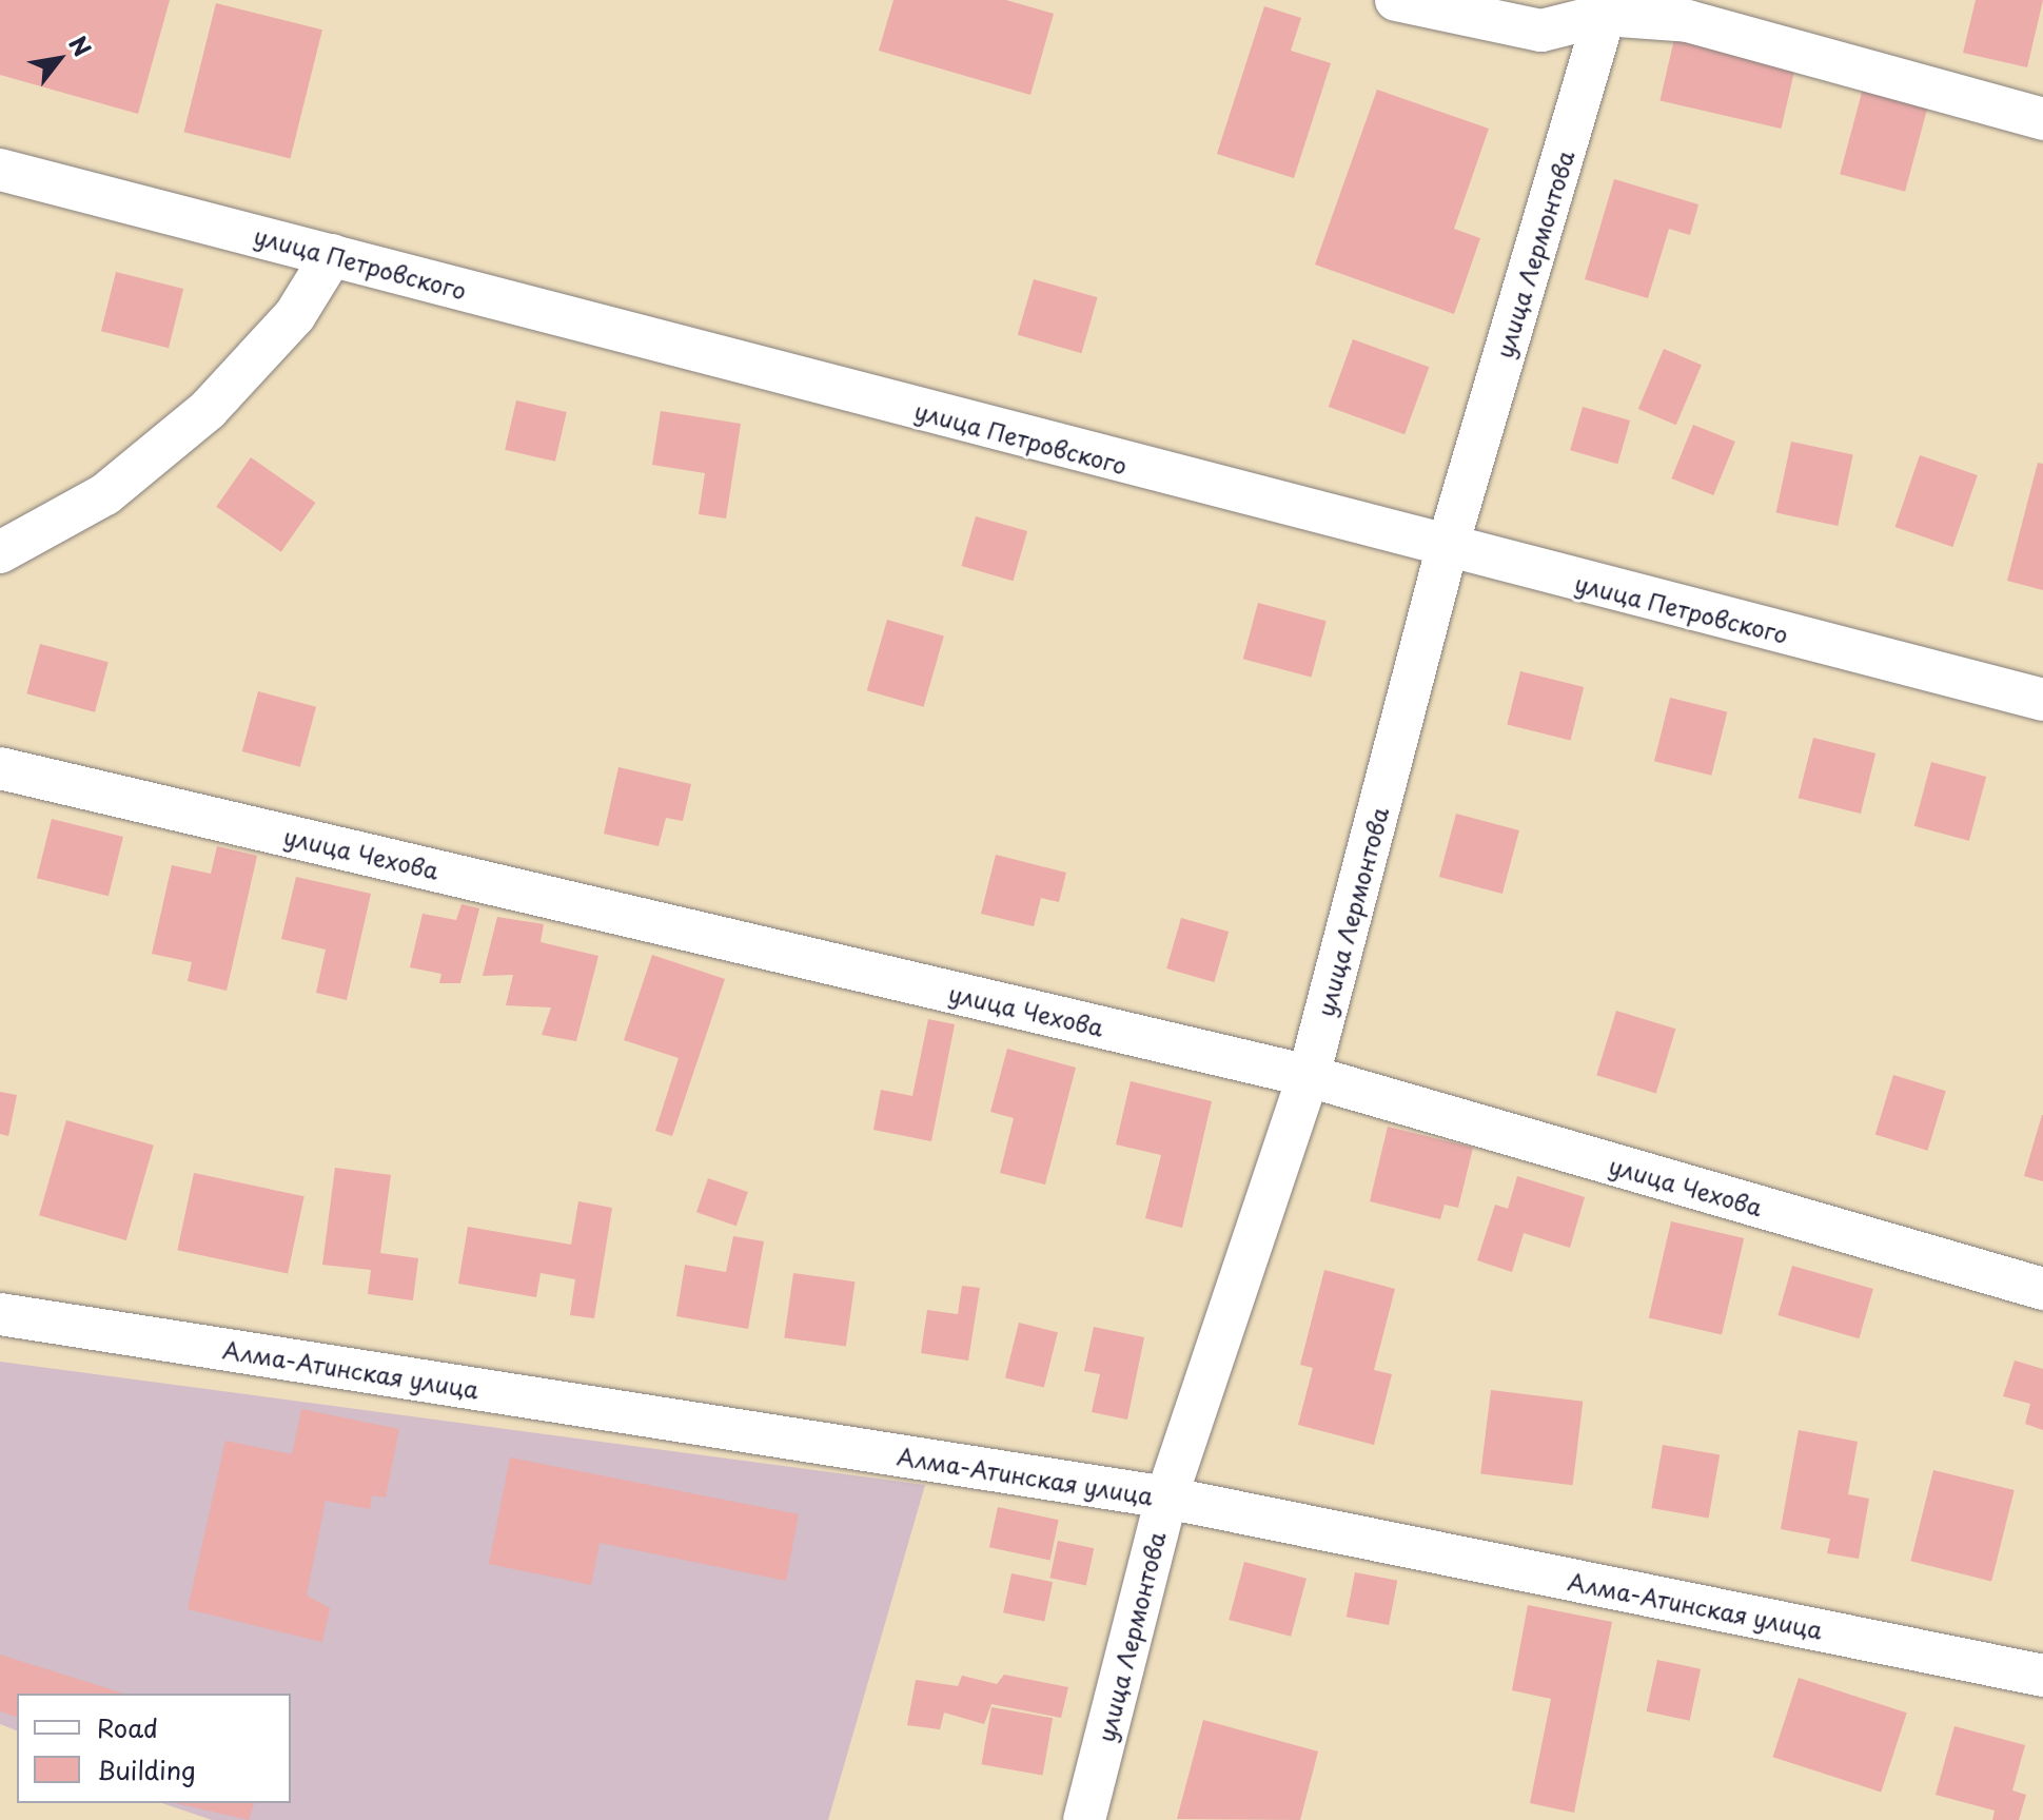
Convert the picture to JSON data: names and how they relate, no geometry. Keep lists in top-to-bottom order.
{
  "streets": {
    "street": [
      "улица Лермонтова",
      "улица Петровского",
      "улица Чехова",
      "Алма-Атинская улица"
    ]
  },
  "crossings": [
    ["улица Лермонтова", "улица Петровского"],
    ["улица Лермонтова", "улица Чехова"],
    ["улица Лермонтова", "Алма-Атинская улица"]
  ],
  "legend": ["Road", "Building"],
  "north": "top right"
}
